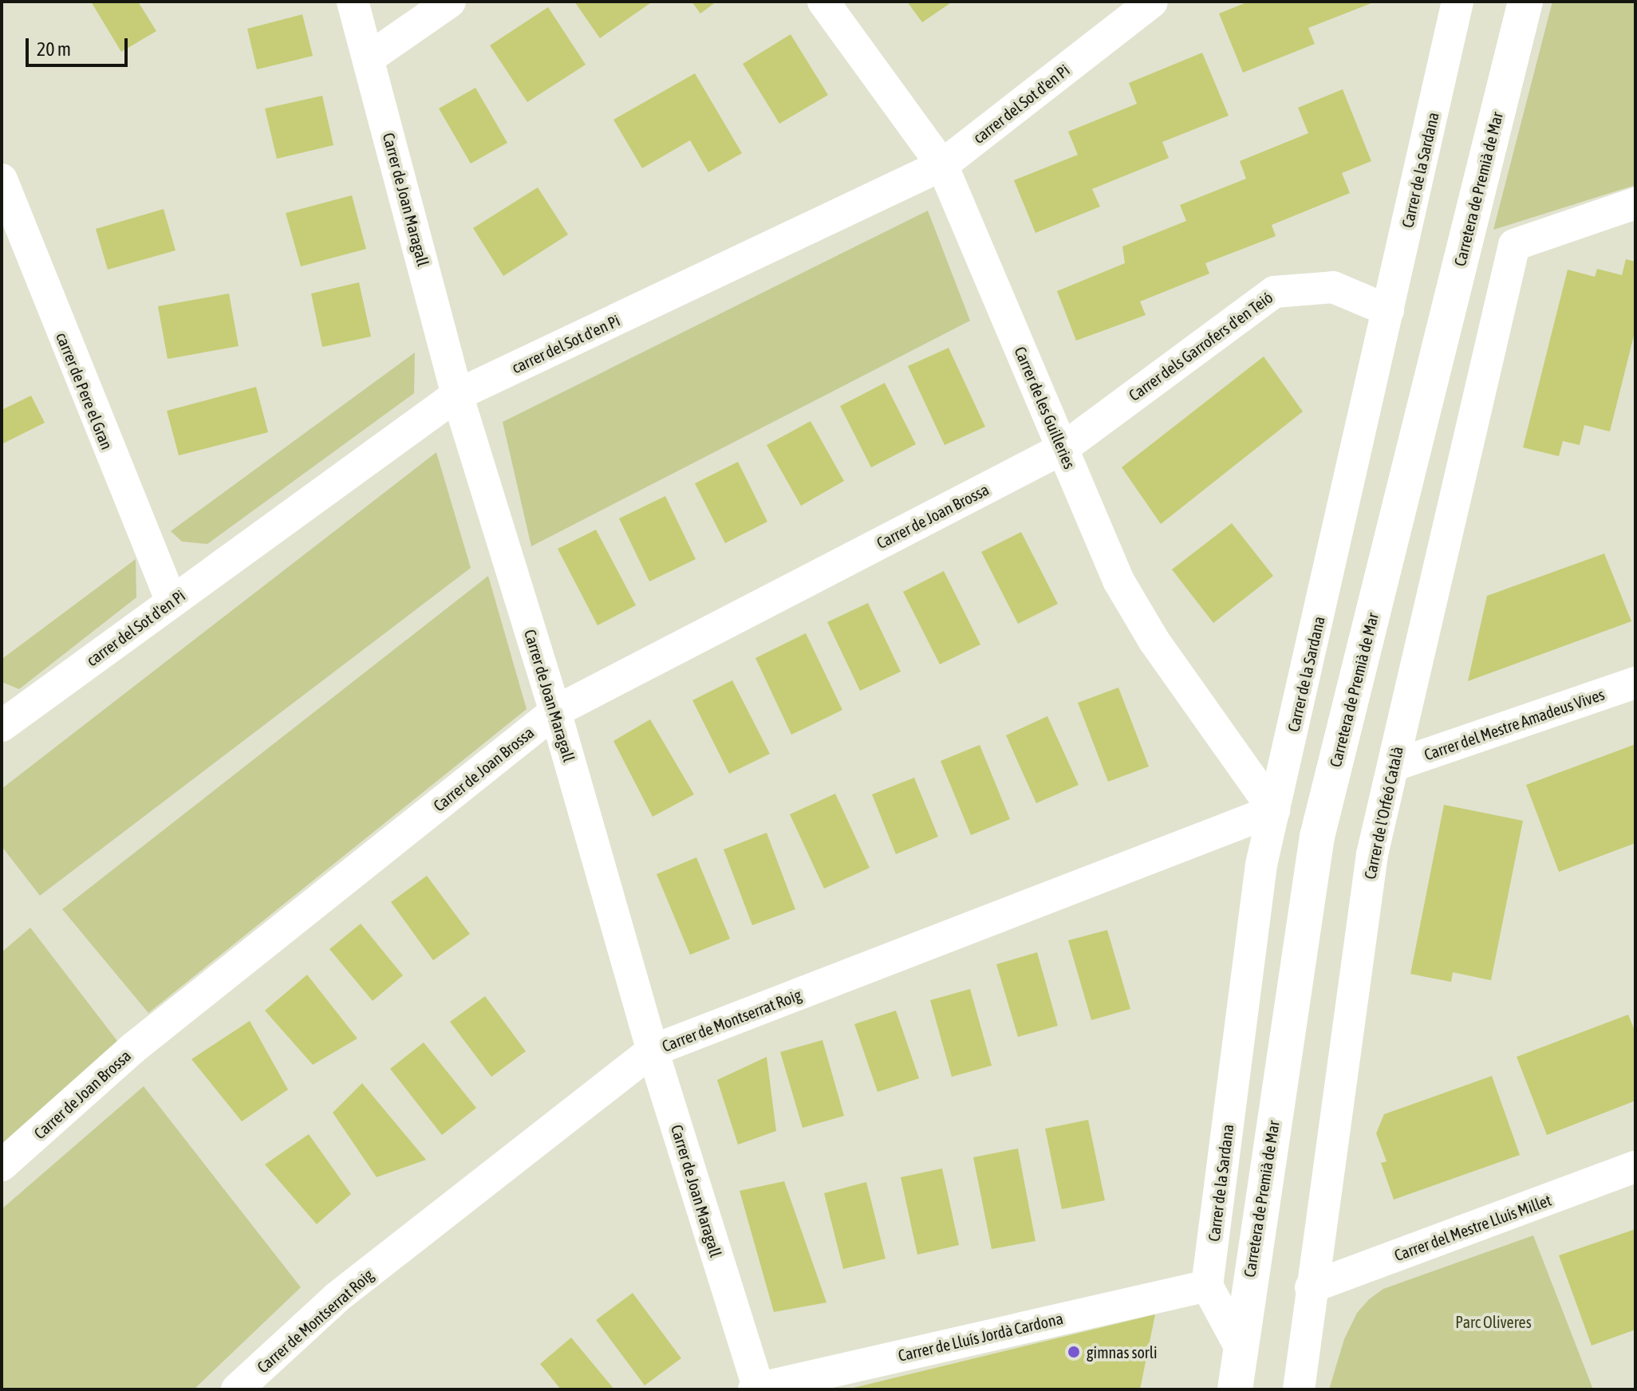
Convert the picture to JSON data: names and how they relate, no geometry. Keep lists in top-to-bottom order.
{
  "streets": {
    "street": [
      "carrer del Sot d'en Pi",
      "Carrer de la Sardana",
      "Carretera de Premià de Mar",
      "Carrer de Joan Maragall",
      "Carrer dels Garrofers d'en Teió",
      "carrer de Pere el Gran",
      "Carrer de les Guilleries",
      "Carrer de Joan Brossa",
      "Carrer del Mestre Amadeus Vives",
      "Carrer de l'Orfeó Català",
      "Carrer de Montserrat Roig",
      "Carrer del Mestre Lluís Millet",
      "Carrer de Lluís Jordà Cardona"
    ]
  },
  "crossings": [
    ["carrer del Sot d'en Pi", "Carrer de Joan Maragall"],
    ["carrer del Sot d'en Pi", "carrer de Pere el Gran"],
    ["carrer del Sot d'en Pi", "Carrer de les Guilleries"],
    ["Carrer de la Sardana", "Carrer dels Garrofers d'en Teió"],
    ["Carrer de la Sardana", "Carrer de les Guilleries"],
    ["Carrer de la Sardana", "Carrer de Montserrat Roig"],
    ["Carrer de la Sardana", "Carrer de Lluís Jordà Cardona"],
    ["Carrer de Joan Maragall", "Carrer de Joan Brossa"],
    ["Carrer de Joan Maragall", "Carrer de Montserrat Roig"],
    ["Carrer de Joan Maragall", "Carrer de Lluís Jordà Cardona"],
    ["Carrer dels Garrofers d'en Teió", "Carrer de les Guilleries"],
    ["Carrer dels Garrofers d'en Teió", "Carrer de Joan Brossa"],
    ["Carrer de les Guilleries", "Carrer de Joan Brossa"],
    ["Carrer de les Guilleries", "Carrer de Montserrat Roig"],
    ["Carrer del Mestre Amadeus Vives", "Carrer de l'Orfeó Català"],
    ["Carrer de l'Orfeó Català", "Carrer del Mestre Lluís Millet"]
  ],
  "parks": ["Parc Oliveres"],
  "places": ["gimnas sorli"],
  "scale_bar": "20 m"
}
